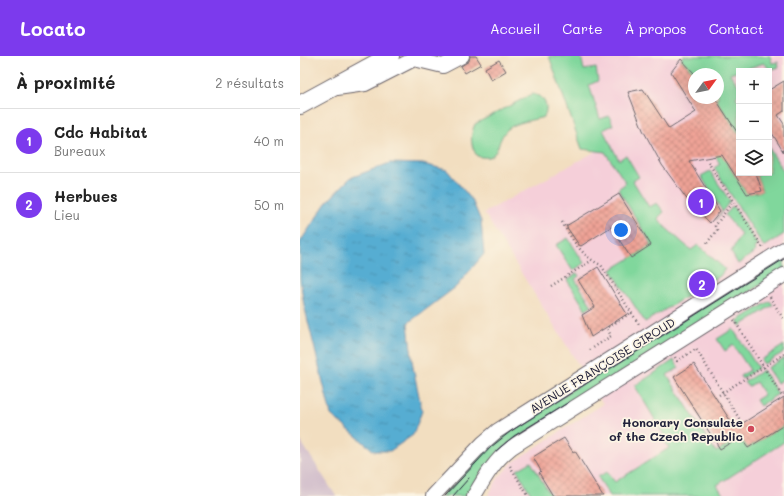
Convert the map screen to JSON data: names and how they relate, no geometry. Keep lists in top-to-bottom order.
{
  "streets": {
    "street": ["AVENUE FRANÇOISE GIROUD"]
  },
  "places": ["Honorary Consulate of the Czech Republic"],
  "north": "top right",
  "page": {
    "header": "Locato",
    "nav": [
      "Accueil",
      "Carte",
      "À propos",
      "Contact"
    ],
    "heading": ["À proximité", "2 résultats"],
    "map_buttons": ["+", "−"],
    "list": [
      {
        "mark": "1",
        "name": "Cdc Habitat",
        "note": "Bureaux",
        "value": "40 m"
      },
      {
        "mark": "2",
        "name": "Herbues",
        "note": "Lieu",
        "value": "50 m"
      }
    ],
    "pins": ["1", "2"]
  }
}
